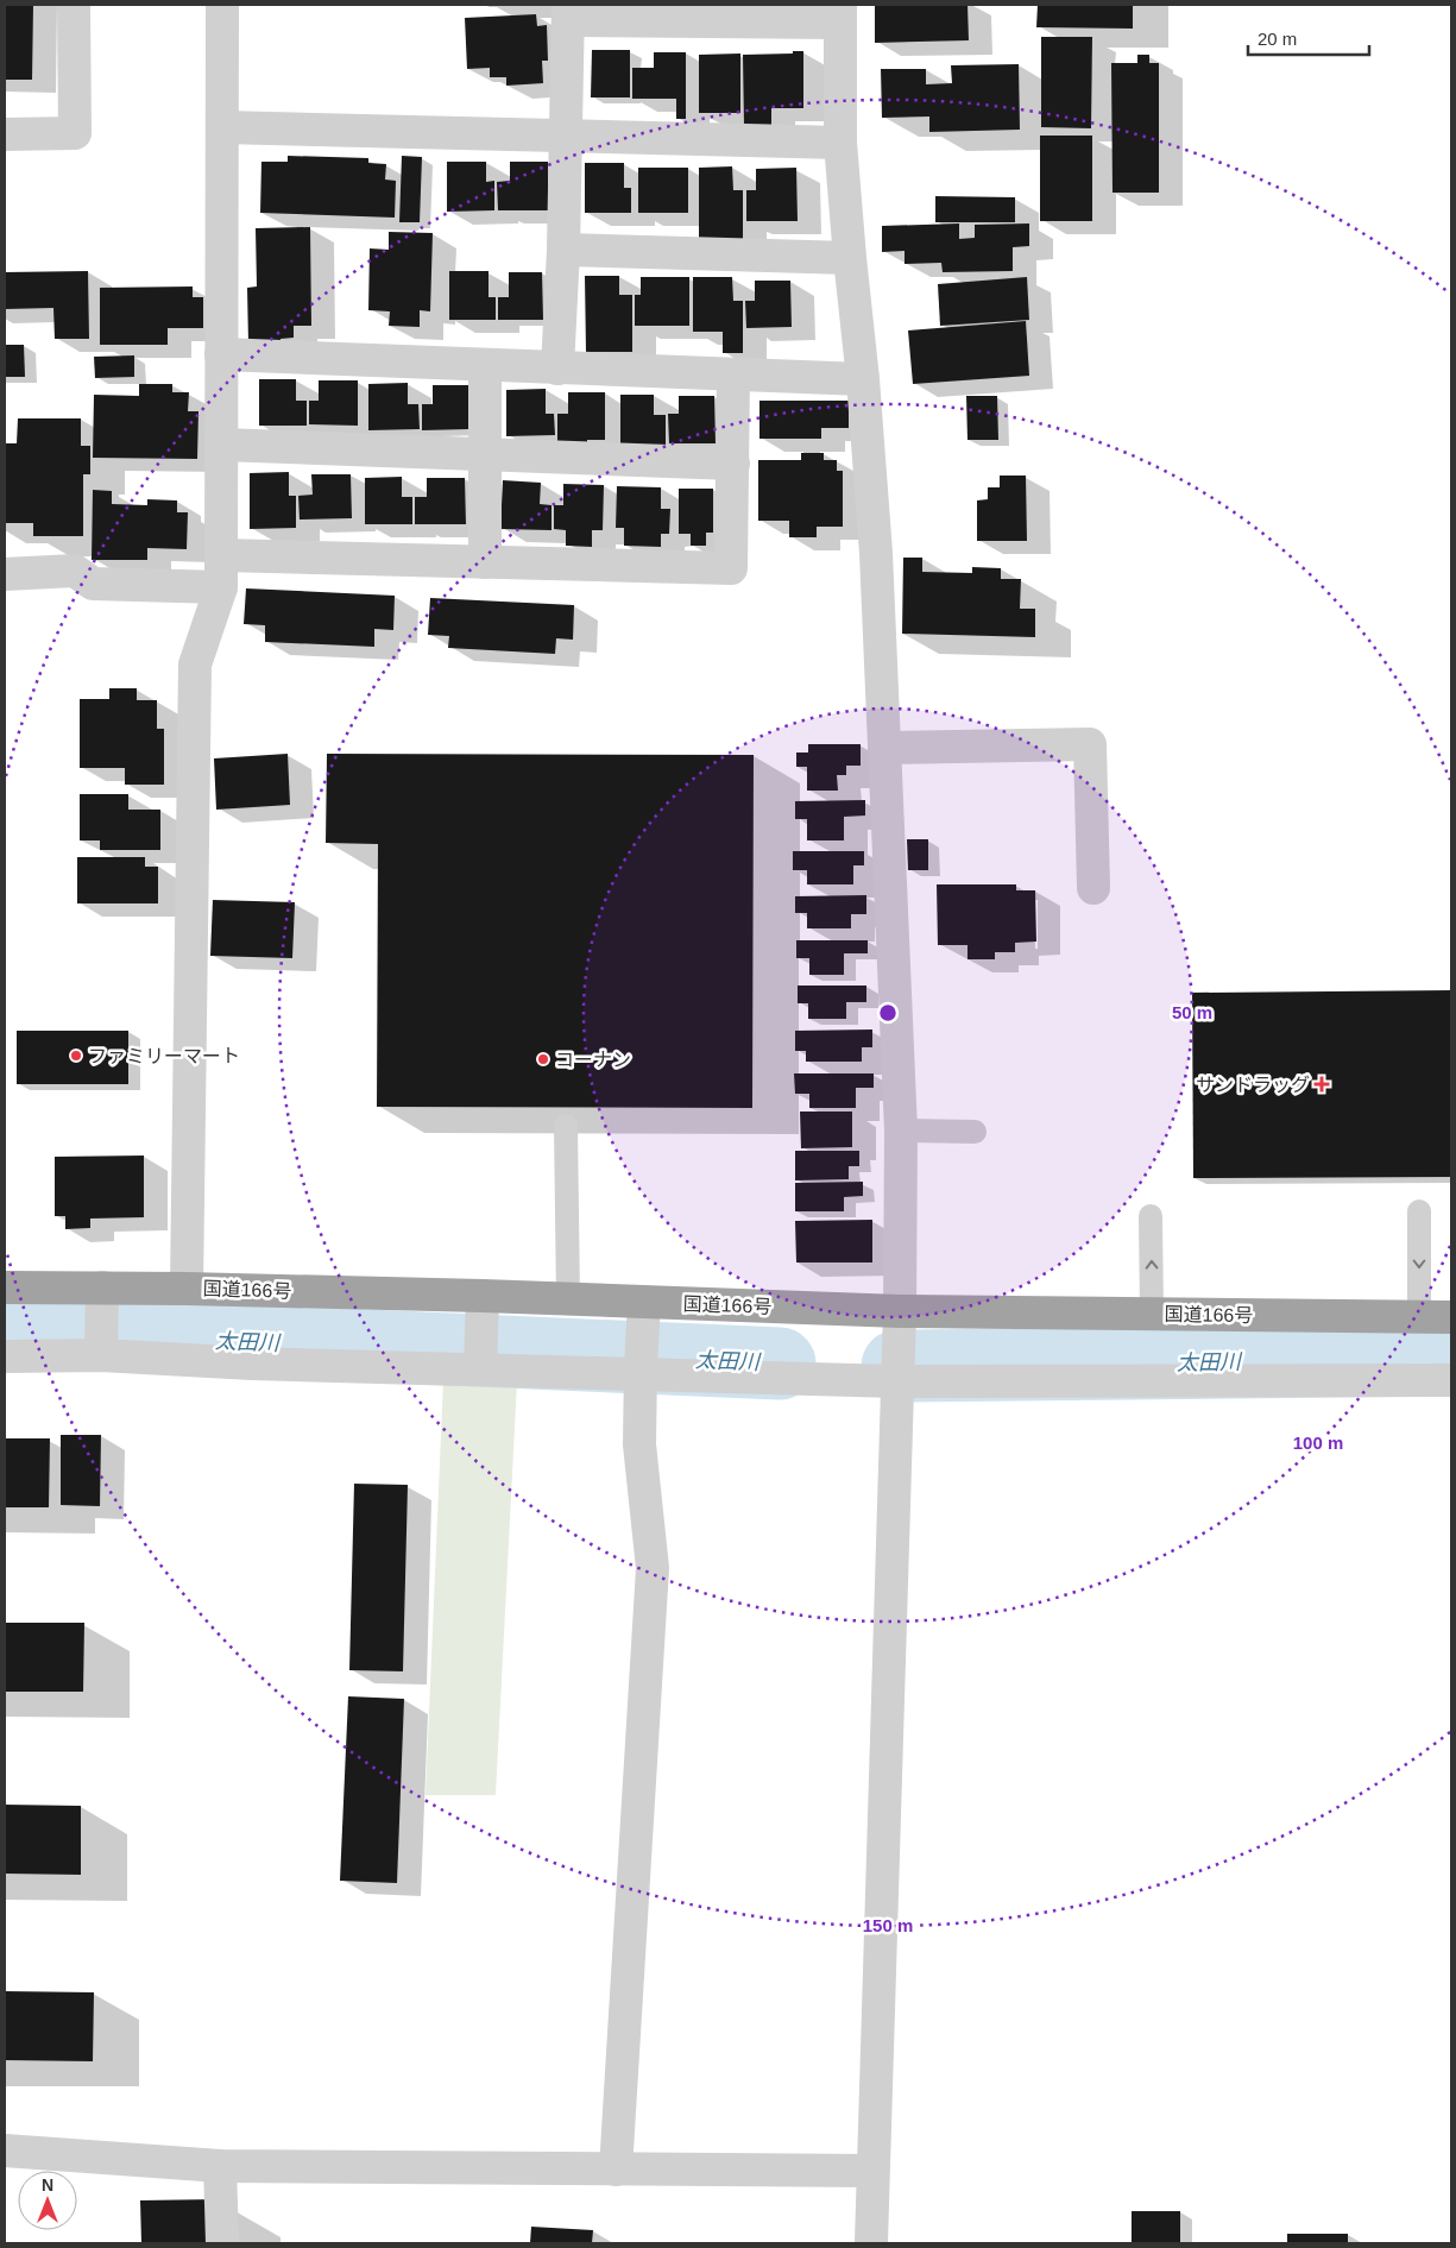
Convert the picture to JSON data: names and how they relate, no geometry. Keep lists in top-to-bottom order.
{
  "streets": {
    "highway": ["国道166号"]
  },
  "water": ["太田川"],
  "places": {
    "other": ["ファミリーマート", "コーナン"],
    "health": ["サンドラッグ"]
  },
  "scale_bar": "20 m",
  "north": "top",
  "rings": ["50 m", "100 m", "150 m"]
}
